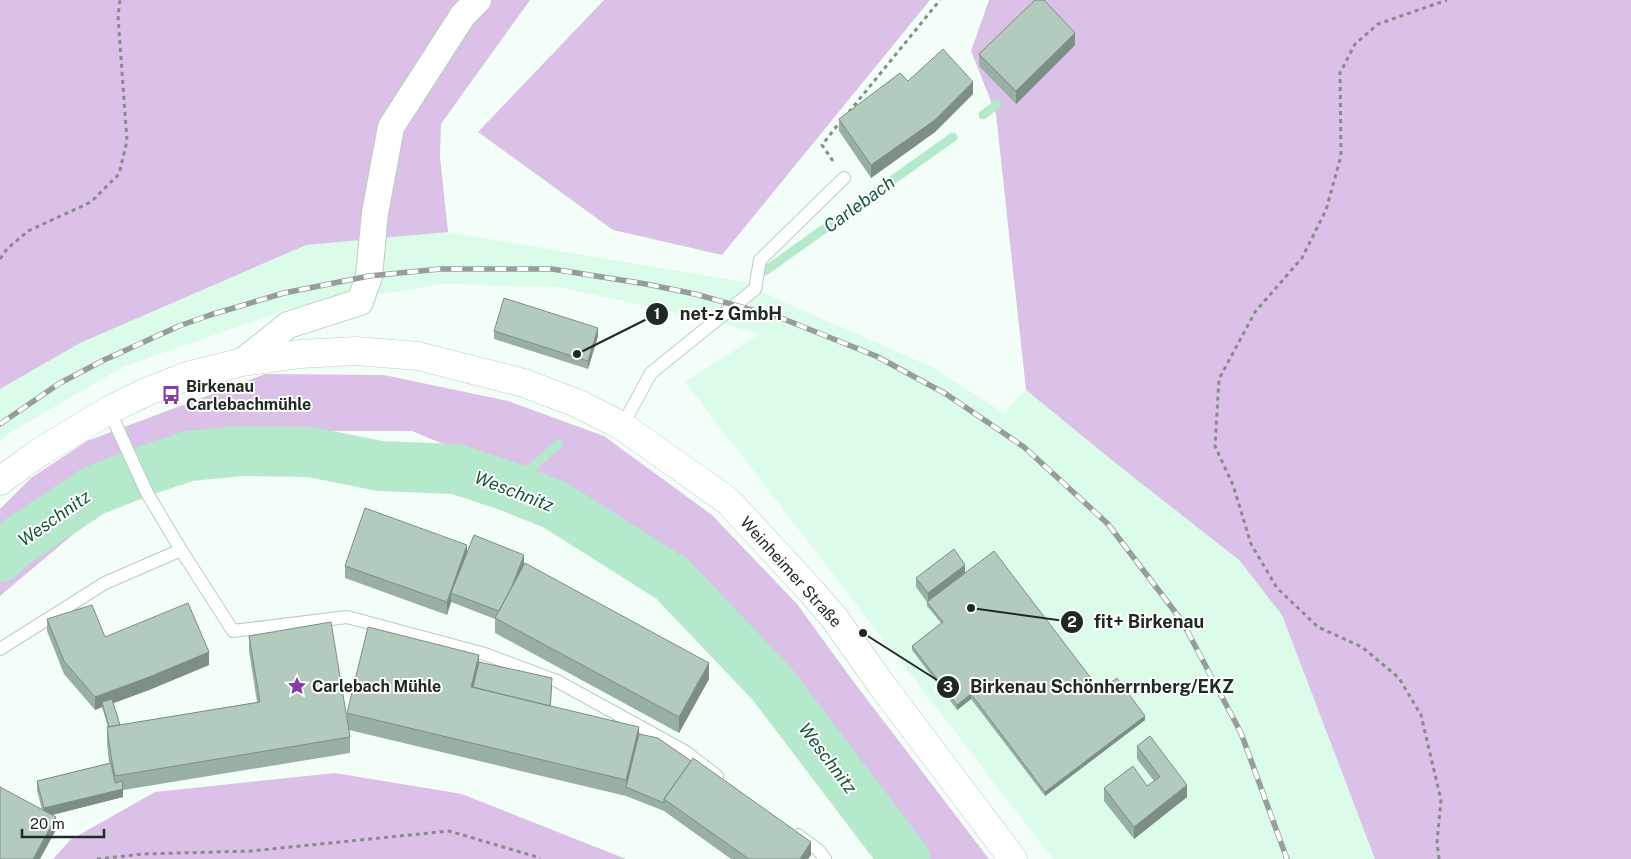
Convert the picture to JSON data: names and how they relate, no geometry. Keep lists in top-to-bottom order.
{
  "streets": {
    "main road": ["Weinheimer Straße"]
  },
  "water": ["Carlebach", "Weschnitz"],
  "places": {
    "other": ["net-z GmbH", "fit+ Birkenau", "Birkenau Schönherrnberg/EKZ"],
    "bus stop": ["Birkenau Carlebachmühle"],
    "place": ["Carlebach Mühle"]
  },
  "scale_bar": "20 m"
}
